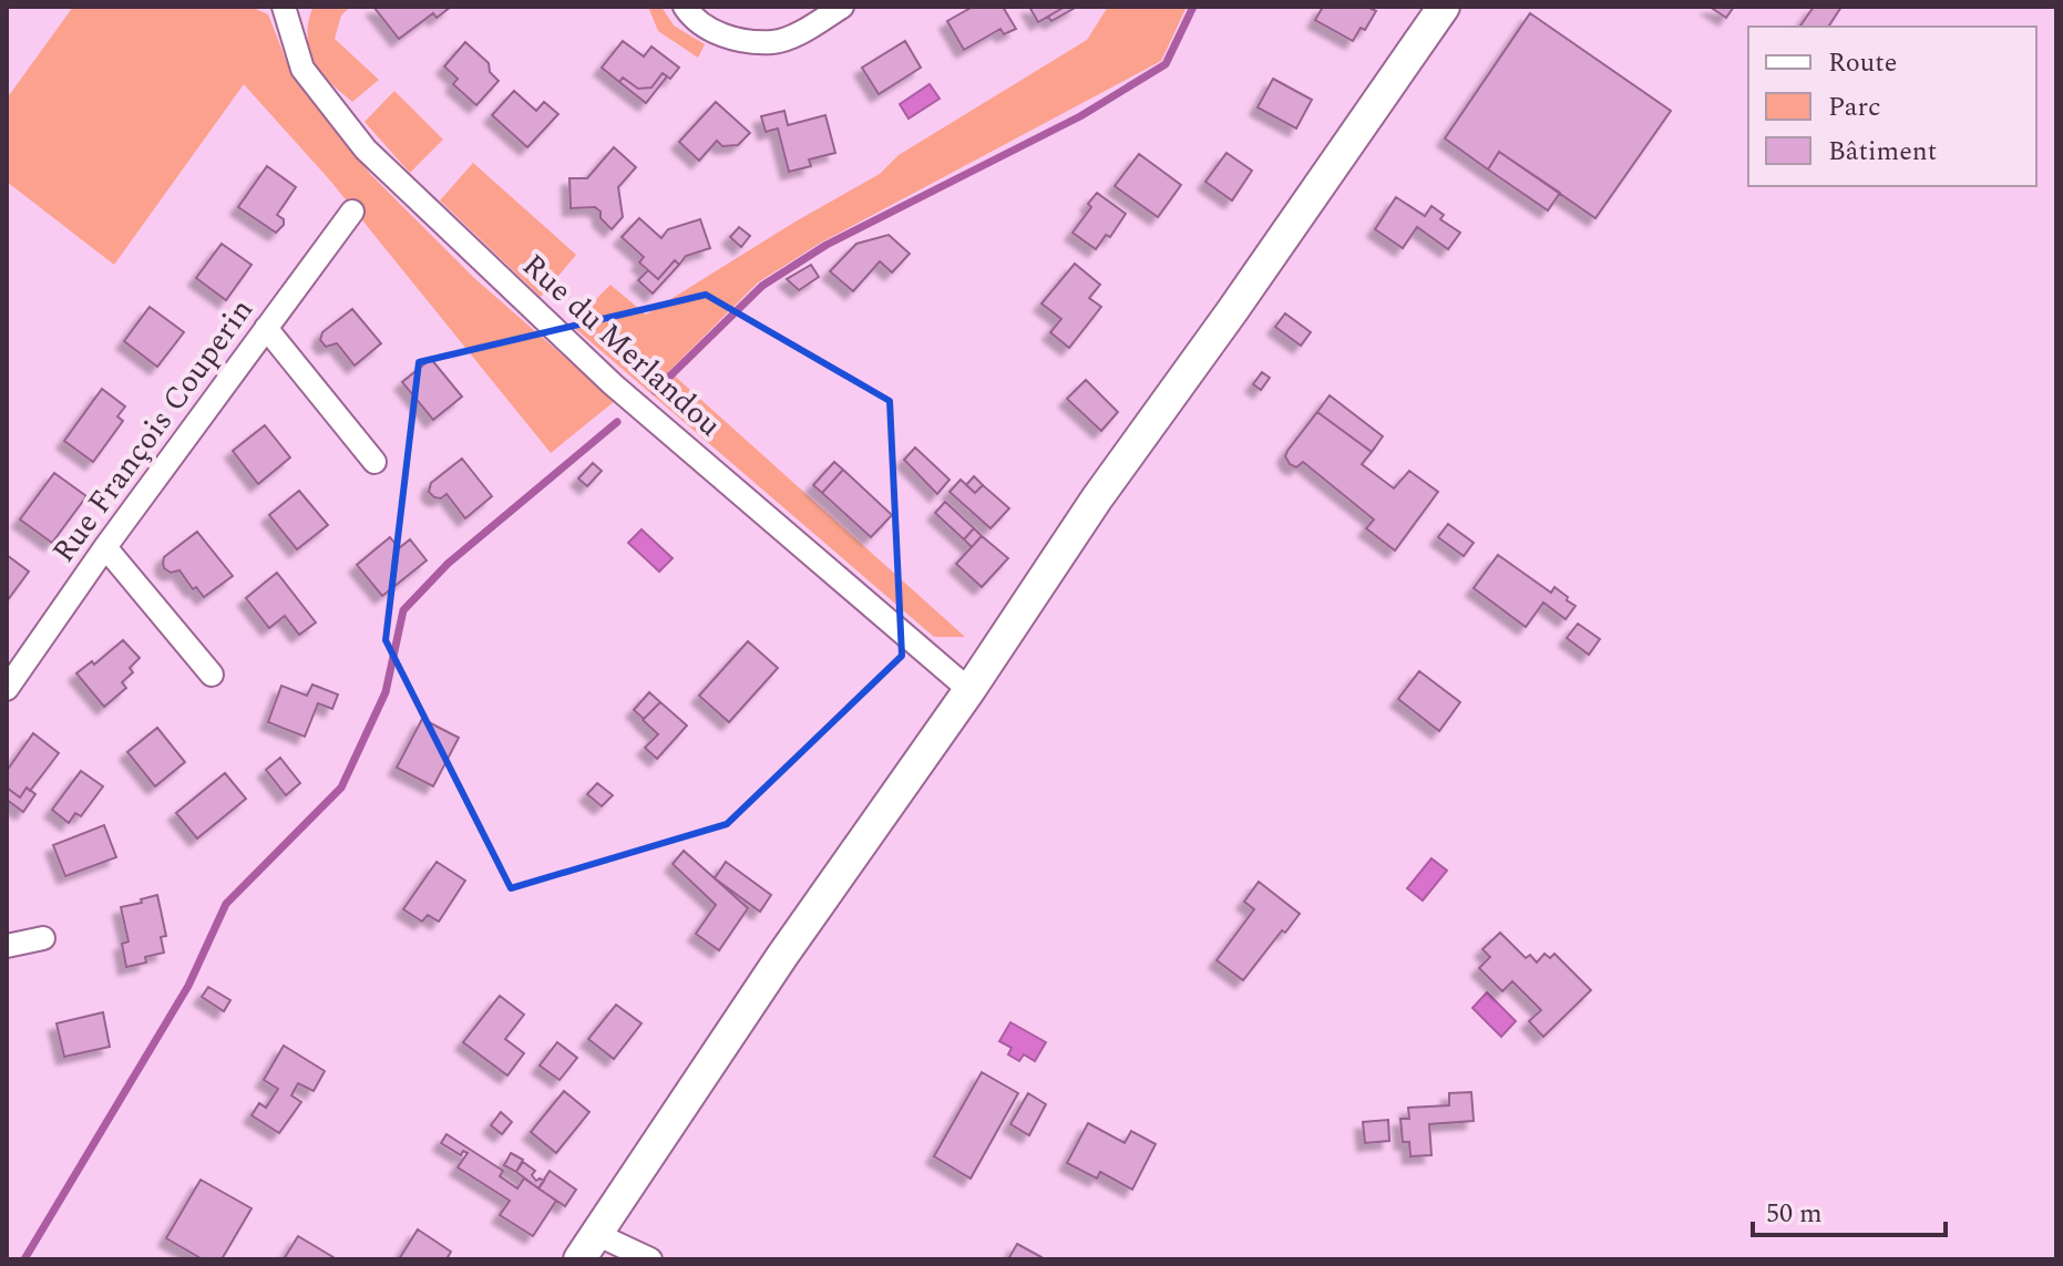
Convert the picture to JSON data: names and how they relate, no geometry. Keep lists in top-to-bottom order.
{
  "streets": {
    "street": ["Rue du Merlandou", "Rue François Couperin"]
  },
  "legend": ["Route", "Parc", "Bâtiment"],
  "scale_bar": "50 m"
}
